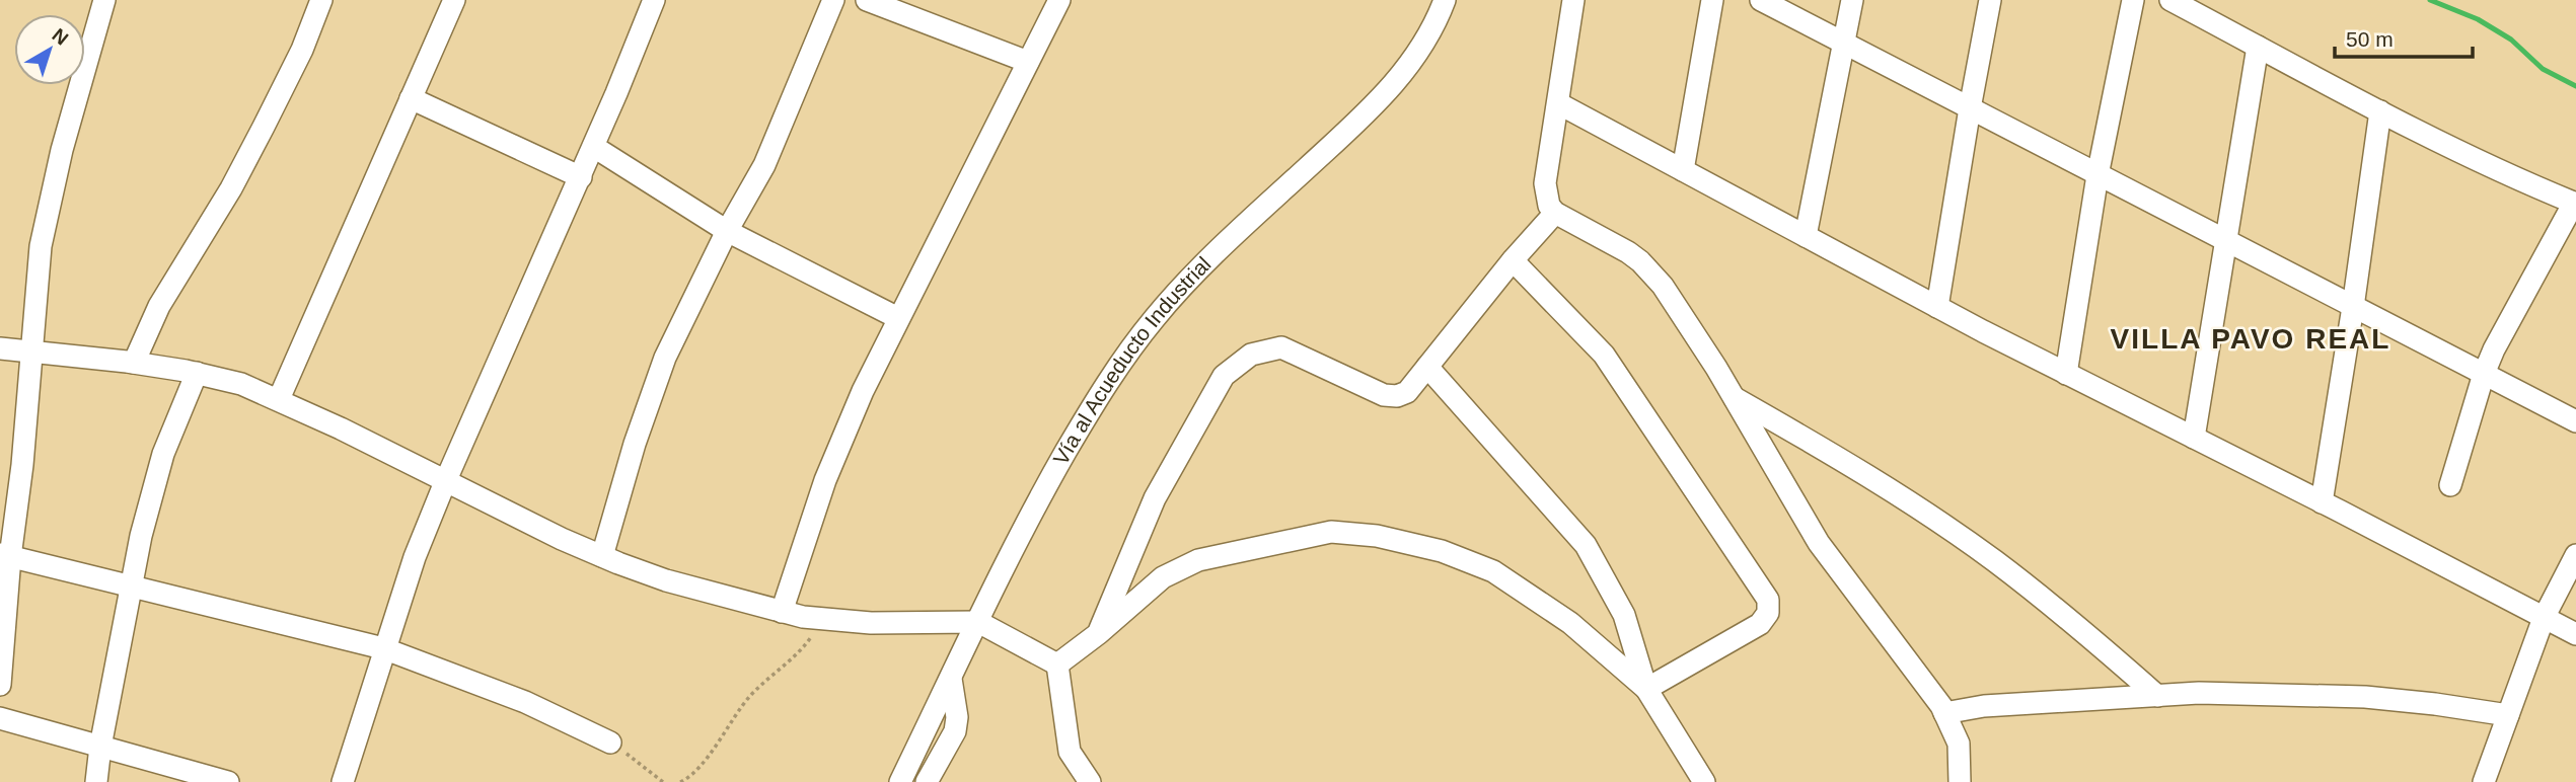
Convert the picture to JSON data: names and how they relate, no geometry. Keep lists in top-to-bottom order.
{
  "streets": {
    "street": ["Vía al Acueducto Industrial"]
  },
  "districts": ["VILLA PAVO REAL"],
  "scale_bar": "50 m",
  "north": "top right"
}
